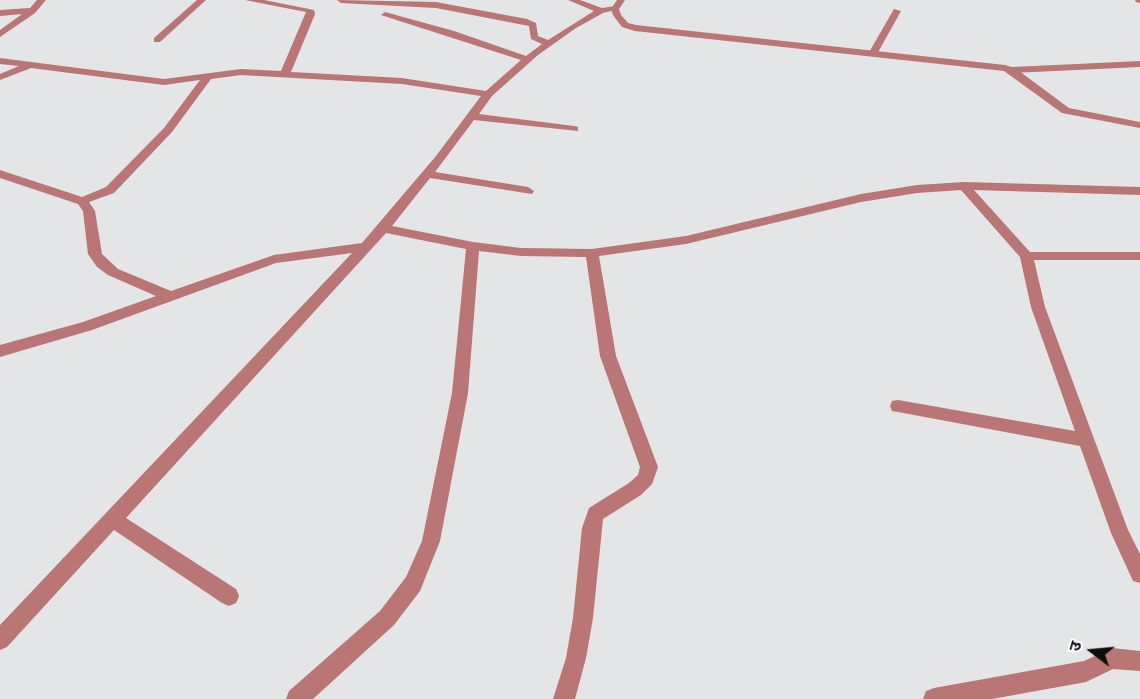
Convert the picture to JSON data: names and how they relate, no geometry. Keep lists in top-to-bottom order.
{
  "north": "left"
}
